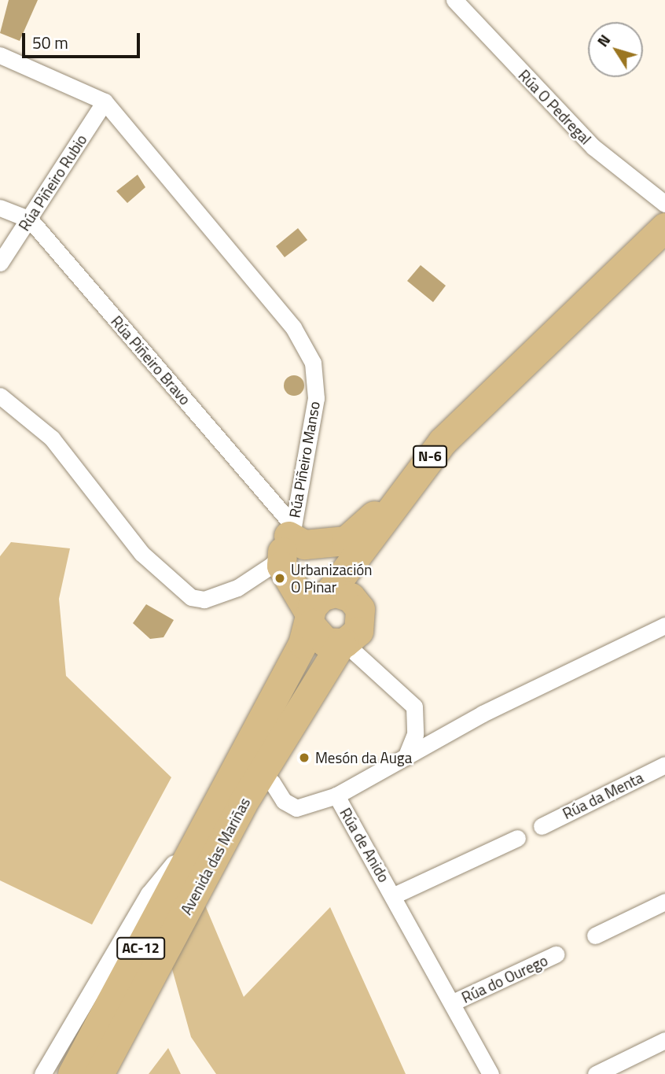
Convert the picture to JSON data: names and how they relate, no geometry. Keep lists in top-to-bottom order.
{
  "streets": {
    "highway": ["N-6", "Avenida das Mariñas", "AC-12"],
    "street": [
      "Rúa O Pedregal",
      "Rúa Piñeiro Rubio",
      "Rúa Piñeiro Bravo",
      "Rúa Piñeiro Manso",
      "Rúa da Menta",
      "Rúa de Anido",
      "Rúa do Ourego"
    ]
  },
  "crossings": [
    ["Rúa Piñeiro Rubio", "Rúa Piñeiro Bravo"],
    ["Rúa Piñeiro Rubio", "Rúa Piñeiro Manso"],
    ["Rúa Piñeiro Bravo", "Rúa Piñeiro Manso"],
    ["Rúa de Anido", "Rúa do Ourego"],
    ["Avenida das Mariñas", "AC-12"]
  ],
  "places": ["Urbanización O Pinar", "Mesón da Auga"],
  "scale_bar": "50 m",
  "north": "top left"
}
